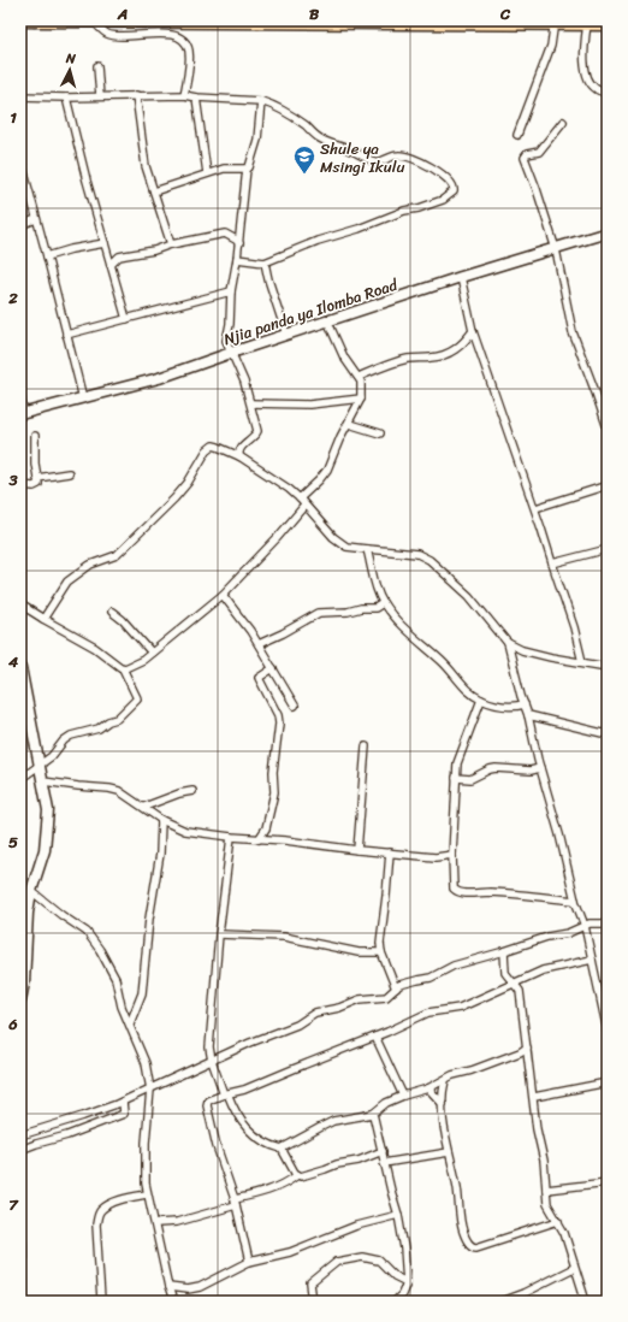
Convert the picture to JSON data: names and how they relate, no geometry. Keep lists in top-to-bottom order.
{
  "streets": {
    "street": ["Njia panda ya Ilomba Road"]
  },
  "places": {
    "school or university": ["Shule ya Msingi Ikulu"]
  },
  "north": "top",
  "grid": {
    "columns": ["A", "B", "C"],
    "rows": [
      "1",
      "2",
      "3",
      "4",
      "5",
      "6",
      "7"
    ]
  }
}
